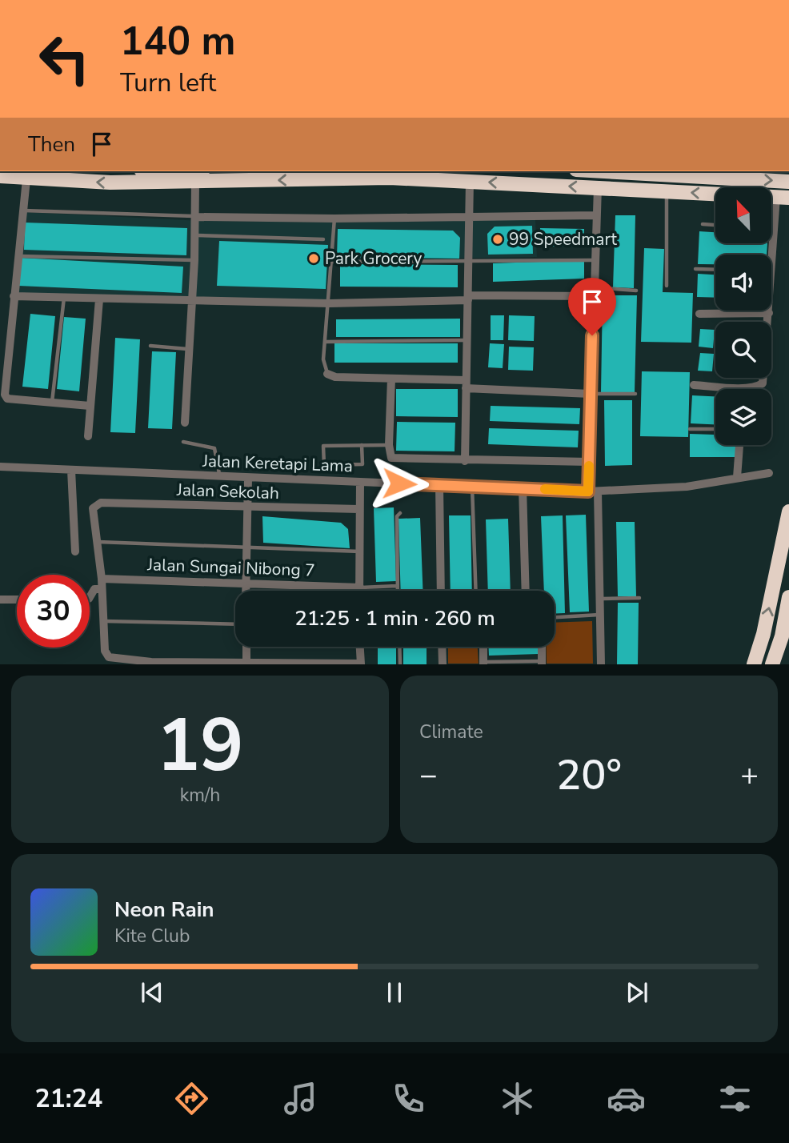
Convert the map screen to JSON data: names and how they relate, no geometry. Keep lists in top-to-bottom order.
{
  "streets": {
    "street": ["Jalan Keretapi Lama", "Jalan Sekolah", "Jalan Sungai Nibong 7"]
  },
  "places": ["99 Speedmart", "Park Grocery"],
  "north": "top left",
  "page": {
    "turn": ["140 m", "Turn left"],
    "then": "Then",
    "limit": "30",
    "trip": "21:25 · 1 min · 260 m",
    "tile": [
      ["19", "km/h"],
      "Climate"
    ],
    "heat": ["−", "20°", "+"],
    "song": ["Neon Rain", "Kite Club"],
    "tabs": "21:24"
  }
}
